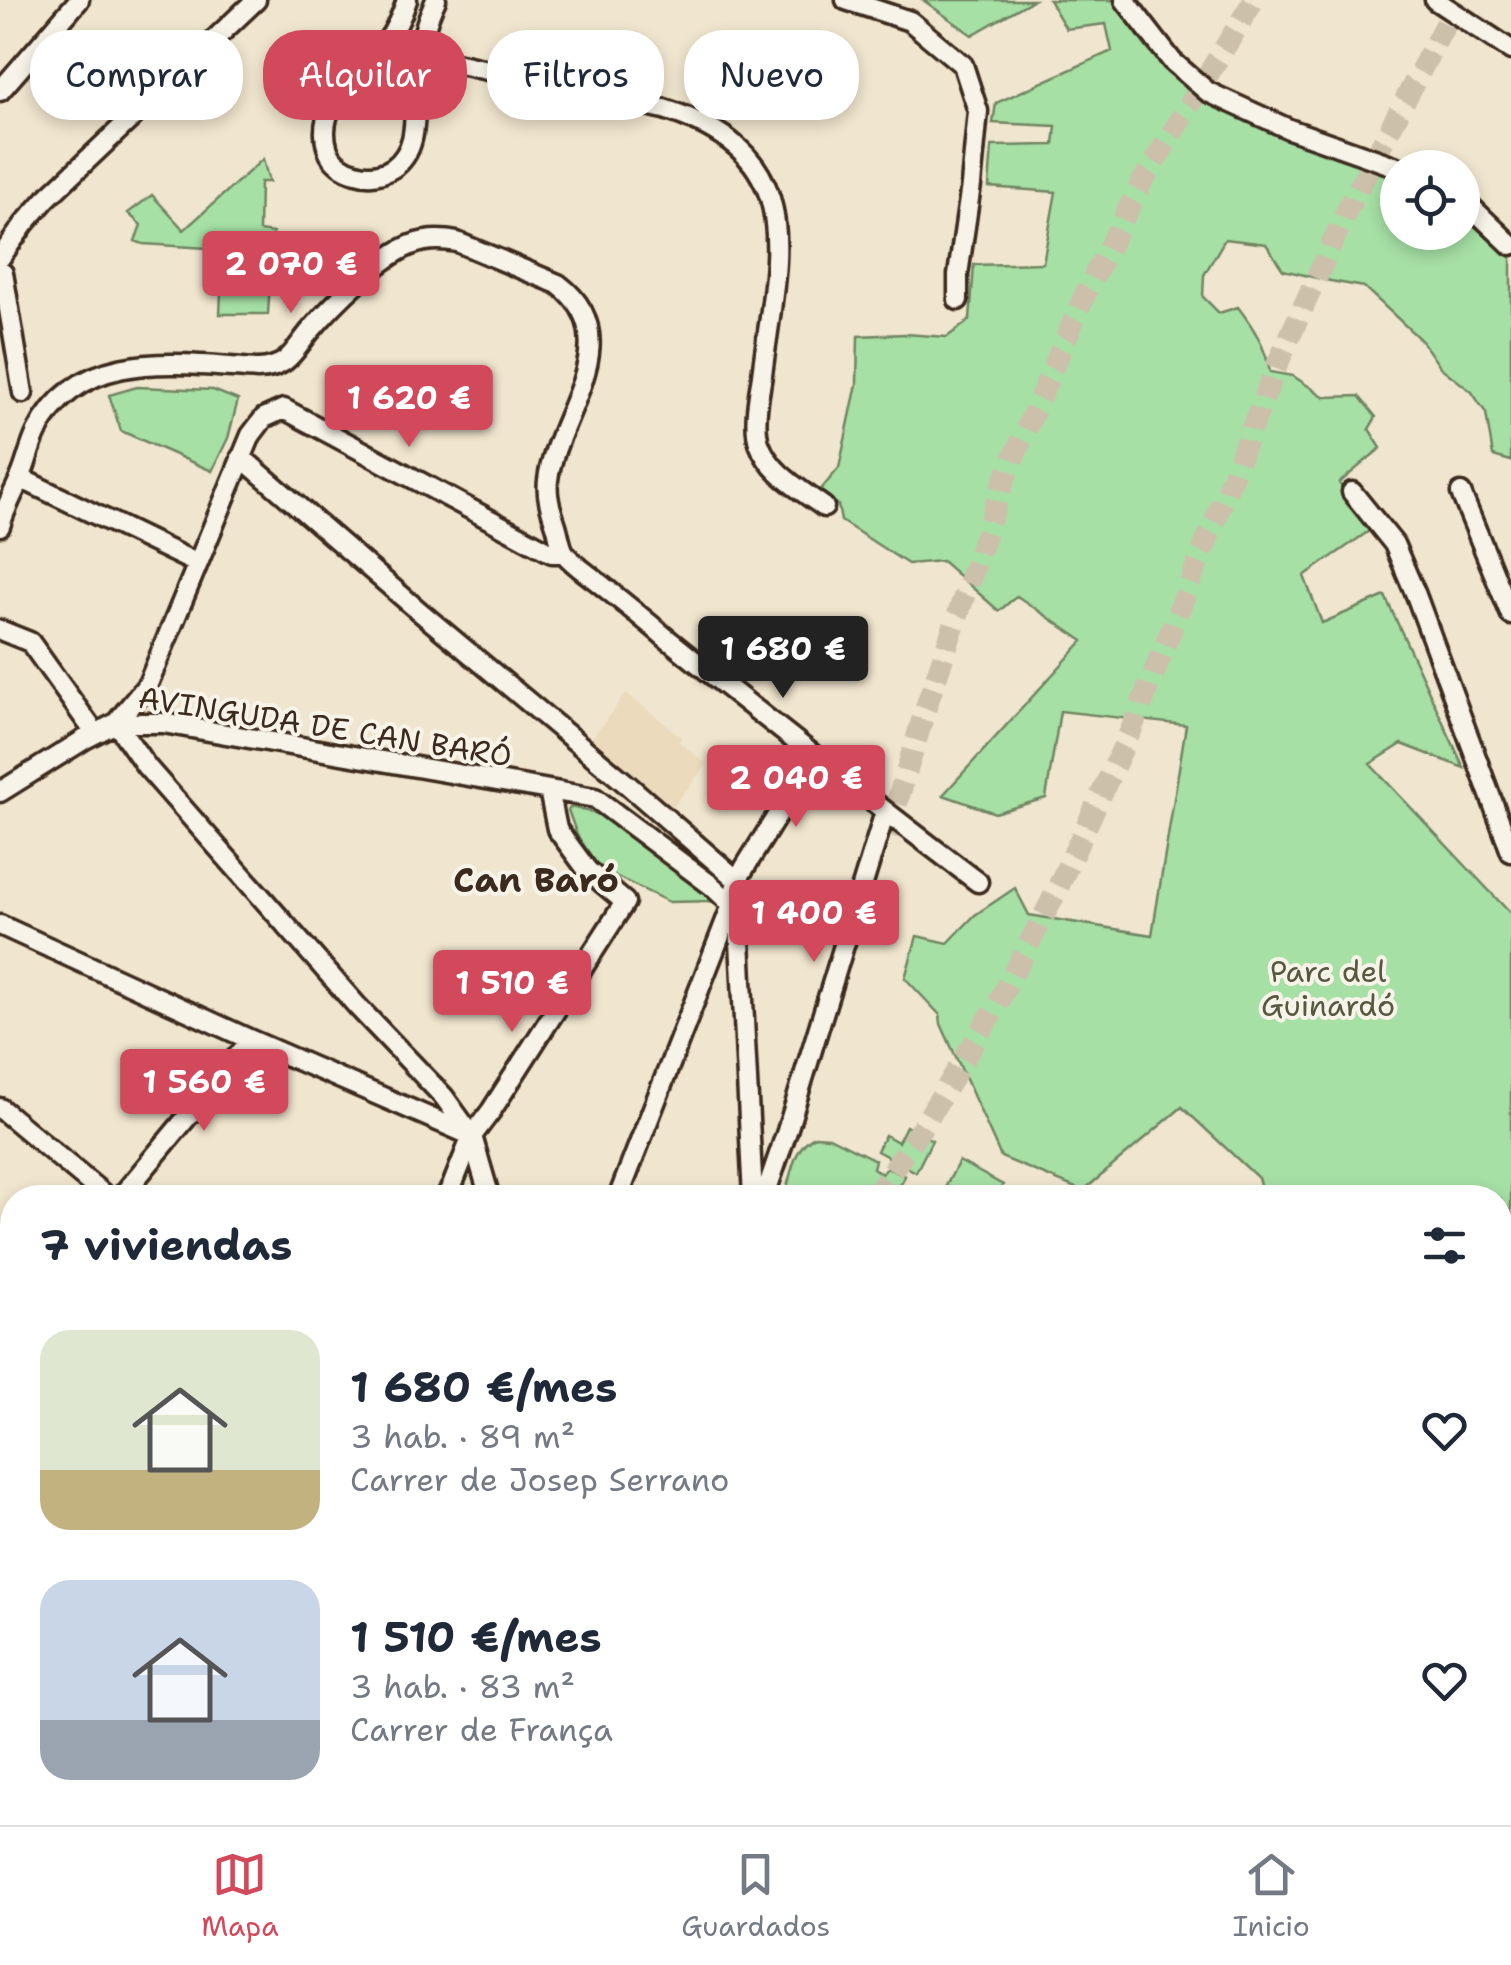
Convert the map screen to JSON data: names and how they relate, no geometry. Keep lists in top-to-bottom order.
{
  "streets": {
    "street": ["AVINGUDA DE CAN BARÓ"]
  },
  "districts": ["Can Baró"],
  "parks": ["Parc del Guinardó"],
  "page": {
    "chip": [
      "Comprar",
      "Alquilar",
      "Filtros",
      "Nuevo"
    ],
    "price": [
      "2 070 €",
      "1 620 €",
      "1 680 €",
      "2 040 €",
      "1 400 €",
      "1 510 €",
      "1 560 €"
    ],
    "heading": "7 viviendas",
    "list": [
      {
        "name": "1 680 €/mes",
        "note": "3 hab. · 89 m² · Carrer de Josep Serrano"
      },
      {
        "name": "1 510 €/mes",
        "note": "3 hab. · 83 m² · Carrer de França"
      }
    ],
    "tabs": ["Mapa", "Guardados", "Inicio"]
  }
}
